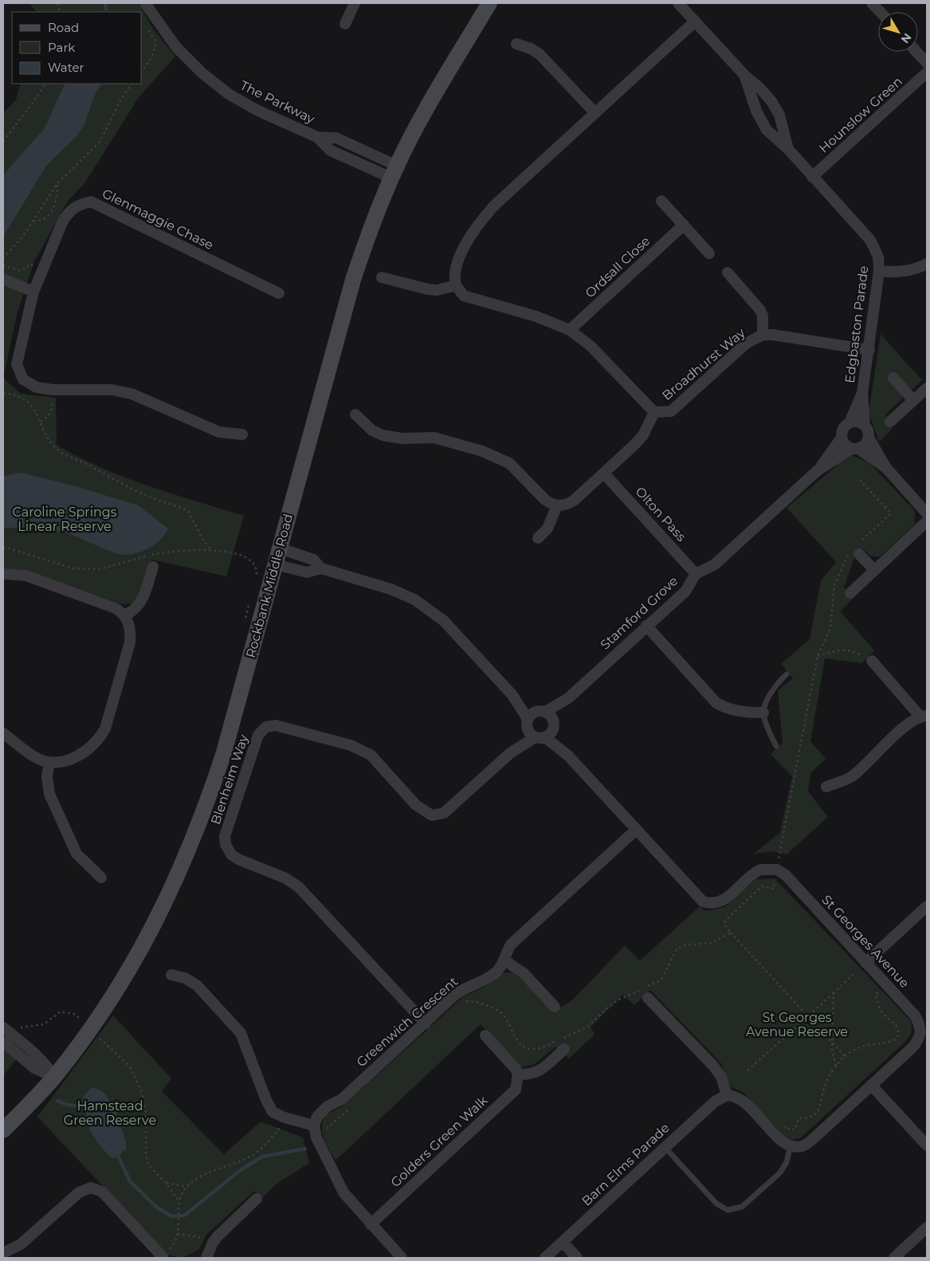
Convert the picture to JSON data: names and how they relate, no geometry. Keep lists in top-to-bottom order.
{
  "streets": {
    "street": [
      "The Parkway",
      "Hounslow Green",
      "Glenmaggie Chase",
      "Ordsall Close",
      "Edgbaston Parade",
      "Broadhurst Way",
      "Olton Pass",
      "Rockbank Middle Road",
      "Stamford Grove",
      "Blenheim Way",
      "St Georges Avenue",
      "Greenwich Crescent",
      "Golders Green Walk",
      "Barn Elms Parade"
    ]
  },
  "crossings": [
    ["The Parkway", "Rockbank Middle Road"],
    ["Hounslow Green", "Edgbaston Parade"],
    ["Ordsall Close", "Broadhurst Way"],
    ["Edgbaston Parade", "Broadhurst Way"],
    ["Edgbaston Parade", "Stamford Grove"],
    ["Olton Pass", "Stamford Grove"],
    ["Stamford Grove", "Blenheim Way"],
    ["Blenheim Way", "Greenwich Crescent"],
    ["St Georges Avenue", "Barn Elms Parade"]
  ],
  "parks": ["Caroline Springs Linear Reserve", "St Georges Avenue Reserve", "Hamstead Green Reserve"],
  "legend": ["Road", "Park", "Water"],
  "north": "bottom right"
}
